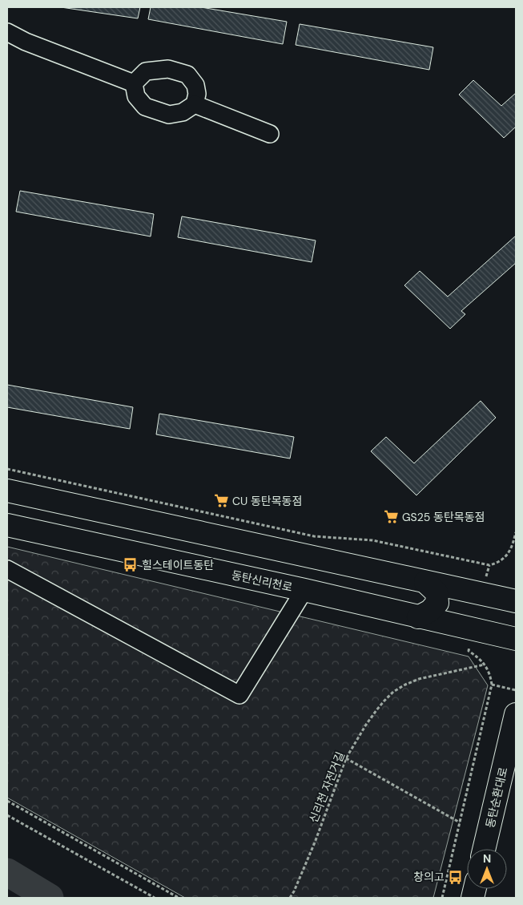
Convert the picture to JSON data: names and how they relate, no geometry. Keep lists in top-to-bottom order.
{
  "streets": {
    "main road": ["동탄신리천로", "동탄순환대로"],
    "path": ["신리천 자전거길"]
  },
  "places": {
    "supermarket": ["CU 동탄목동점", "GS25 동탄목동점"],
    "bus stop": ["힐스테이트동탄", "창의고"]
  },
  "north": "top"
}
